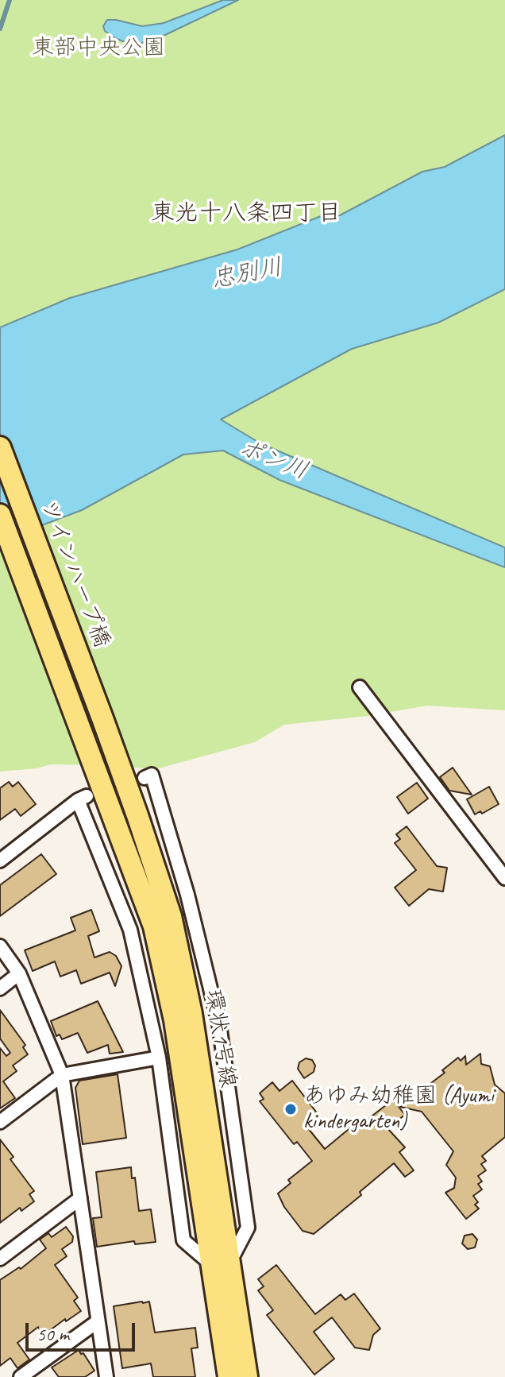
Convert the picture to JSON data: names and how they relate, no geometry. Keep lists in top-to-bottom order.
{
  "streets": {
    "main road": ["ツインハープ橋", "環状1号線"]
  },
  "crossings": [
    ["ツインハープ橋", "環状1号線"]
  ],
  "districts": ["東光十八条四丁目"],
  "water": ["忠別川", "ポン川"],
  "parks": ["東部中央公園"],
  "places": ["あゆみ幼稚園 (Ayumi kindergarten)"],
  "scale_bar": "50 m"
}
